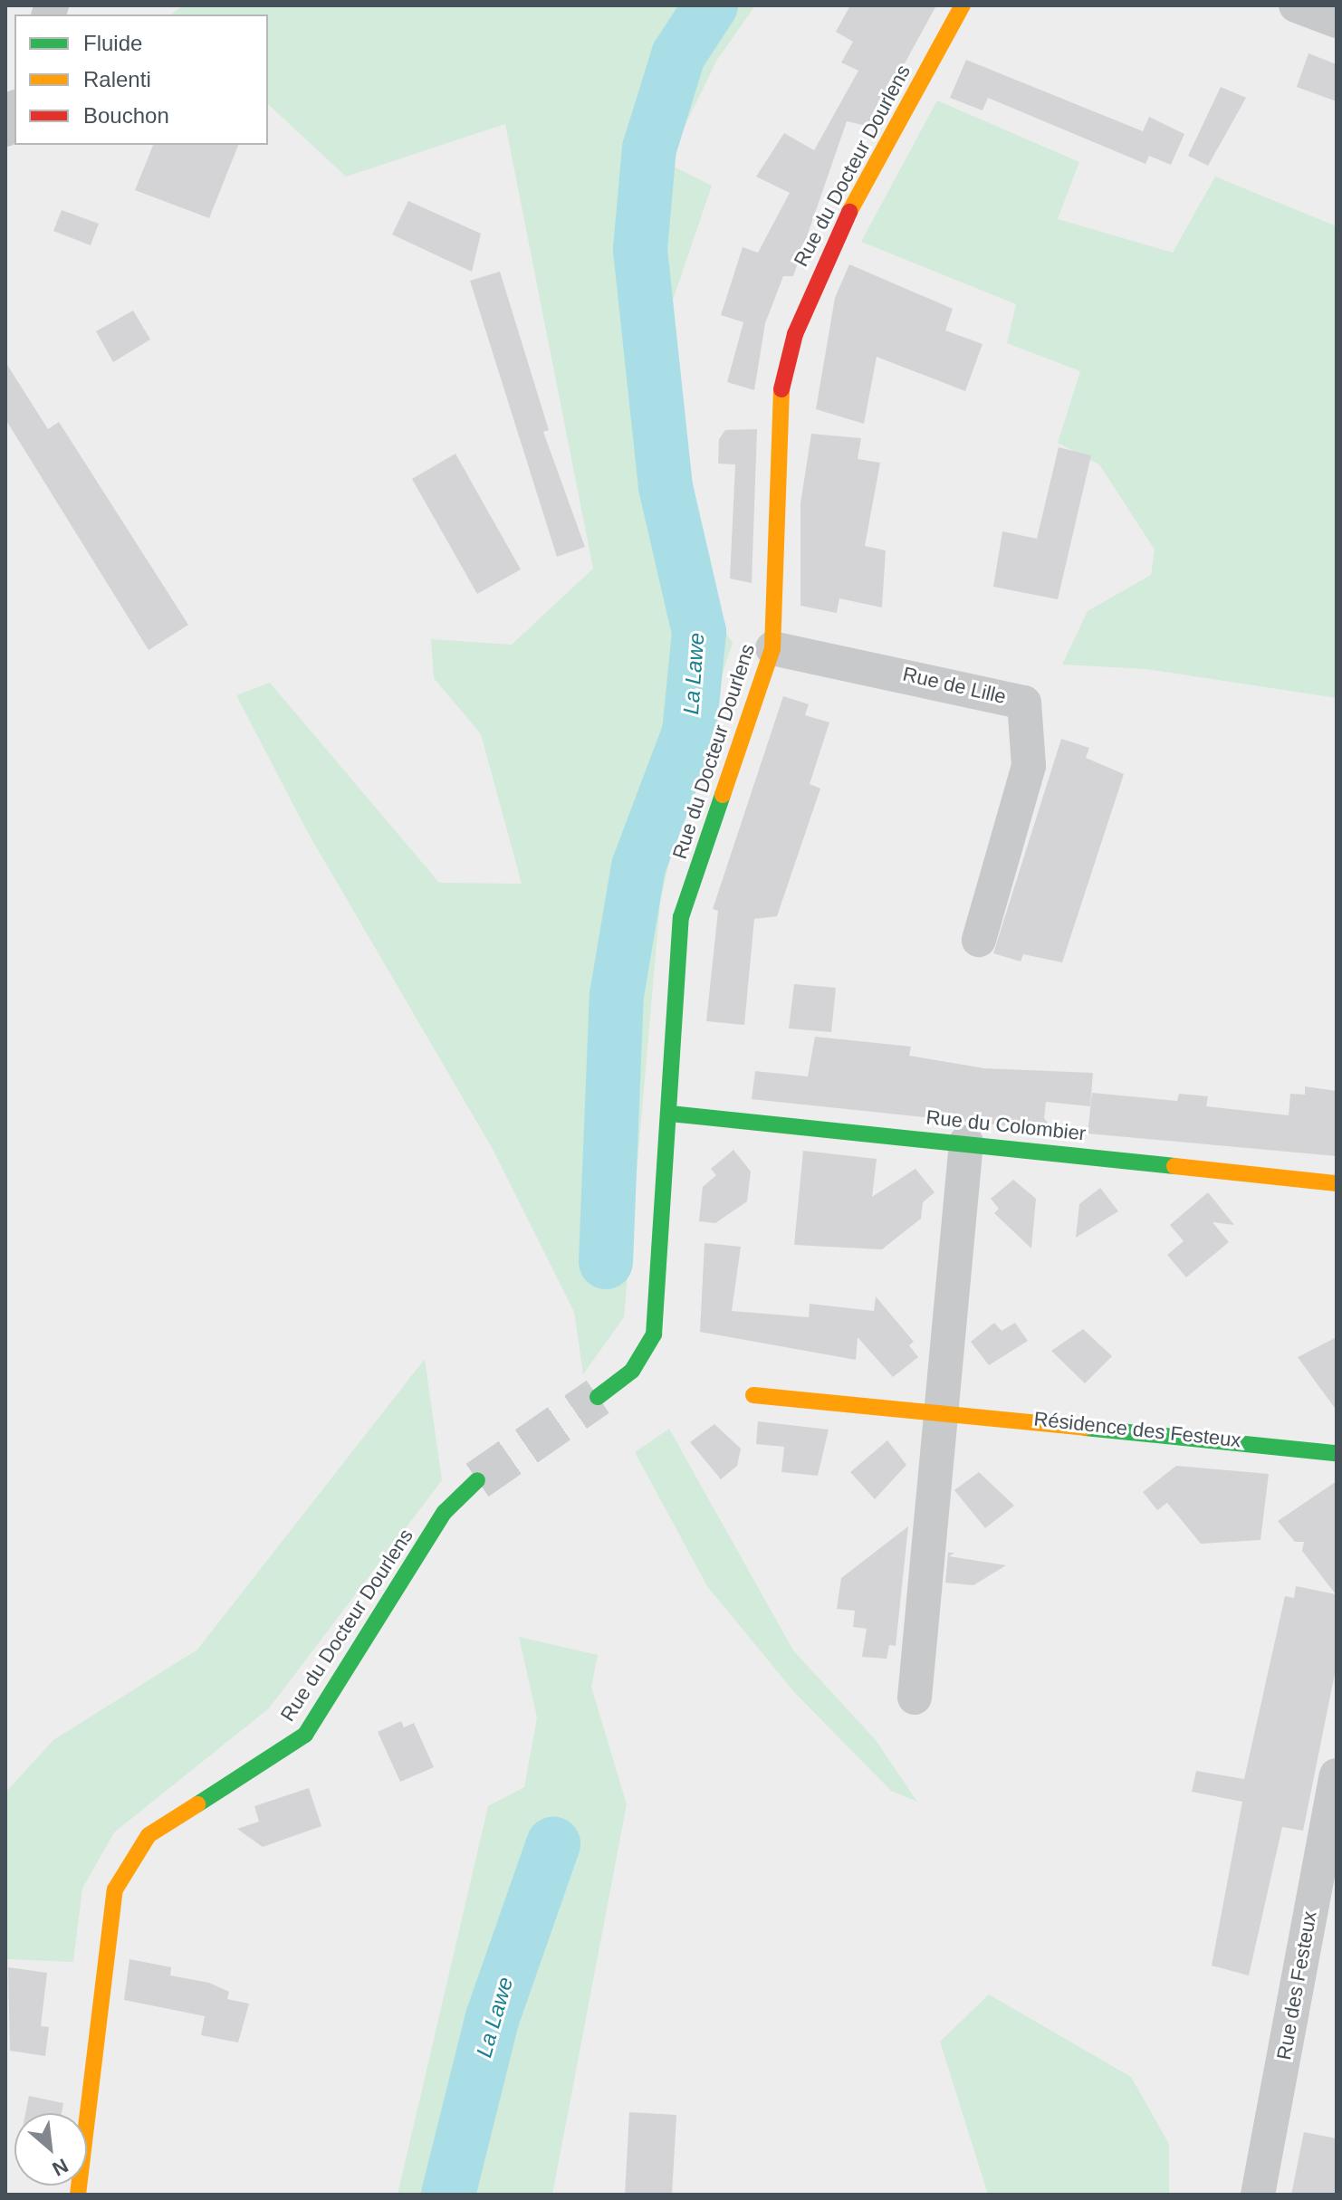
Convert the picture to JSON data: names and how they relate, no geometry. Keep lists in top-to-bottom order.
{
  "streets": {
    "street": [
      "Rue du Docteur Dourlens",
      "Rue de Lille",
      "Rue du Colombier",
      "Résidence des Festeux",
      "Rue des Festeux"
    ]
  },
  "crossings": [
    ["Rue du Docteur Dourlens", "Rue de Lille"],
    ["Rue du Docteur Dourlens", "Rue du Colombier"]
  ],
  "water": ["La Lawe"],
  "legend": ["Fluide", "Ralenti", "Bouchon"],
  "north": "bottom right"
}
